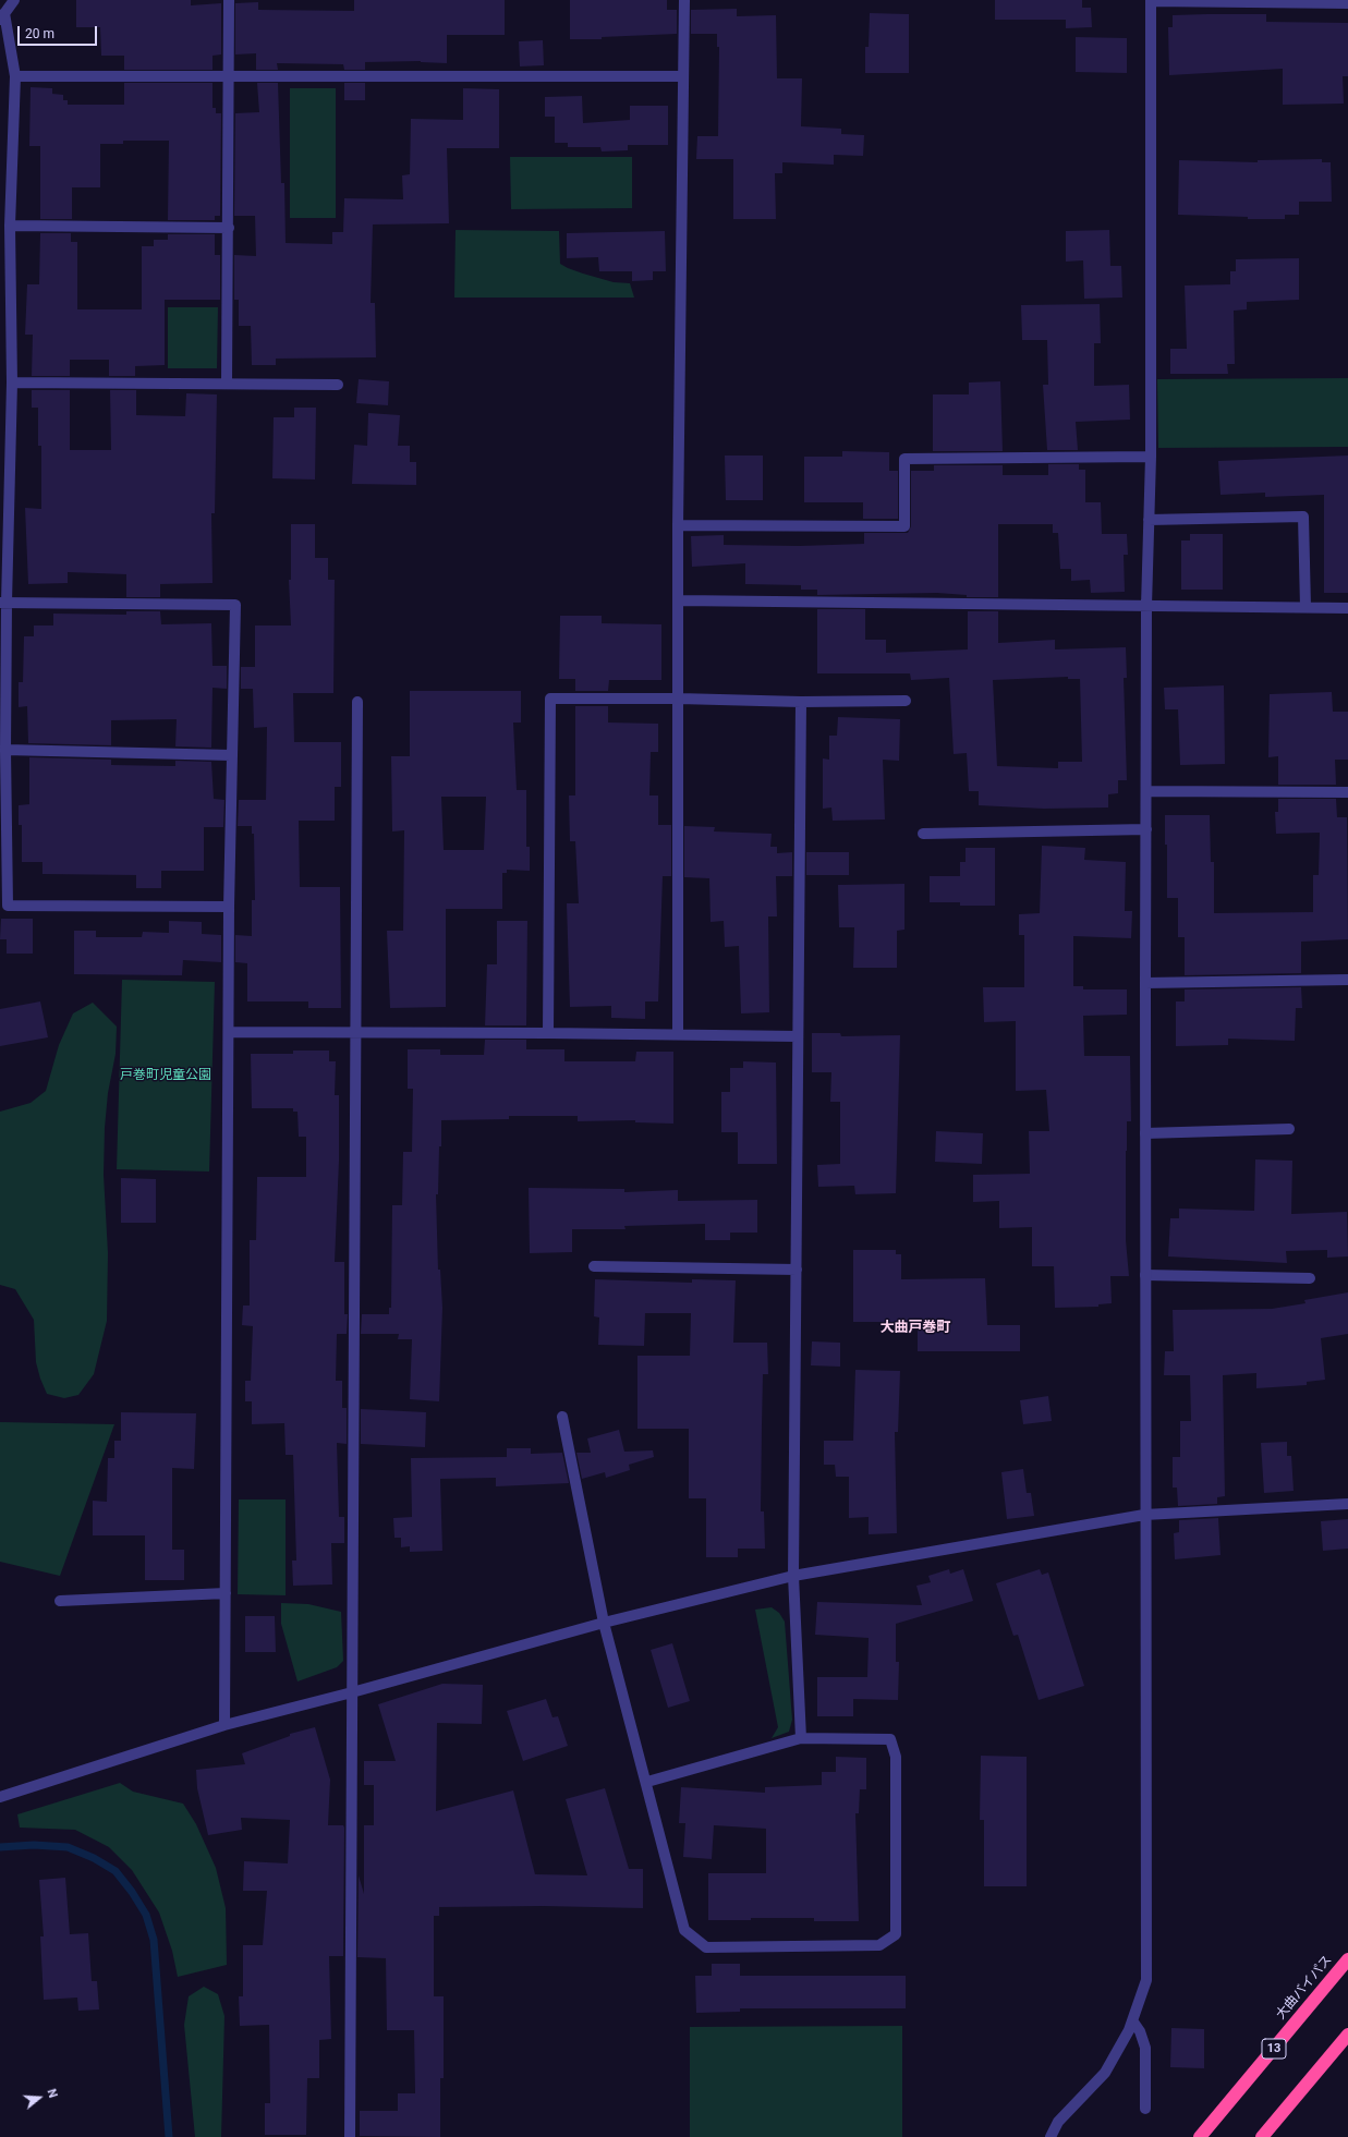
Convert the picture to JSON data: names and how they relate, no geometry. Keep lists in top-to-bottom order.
{
  "streets": {
    "highway": ["大曲バイパス", "13"]
  },
  "districts": ["大曲戸巻町"],
  "parks": ["戸巻町児童公園"],
  "scale_bar": "20 m",
  "north": "right"
}
